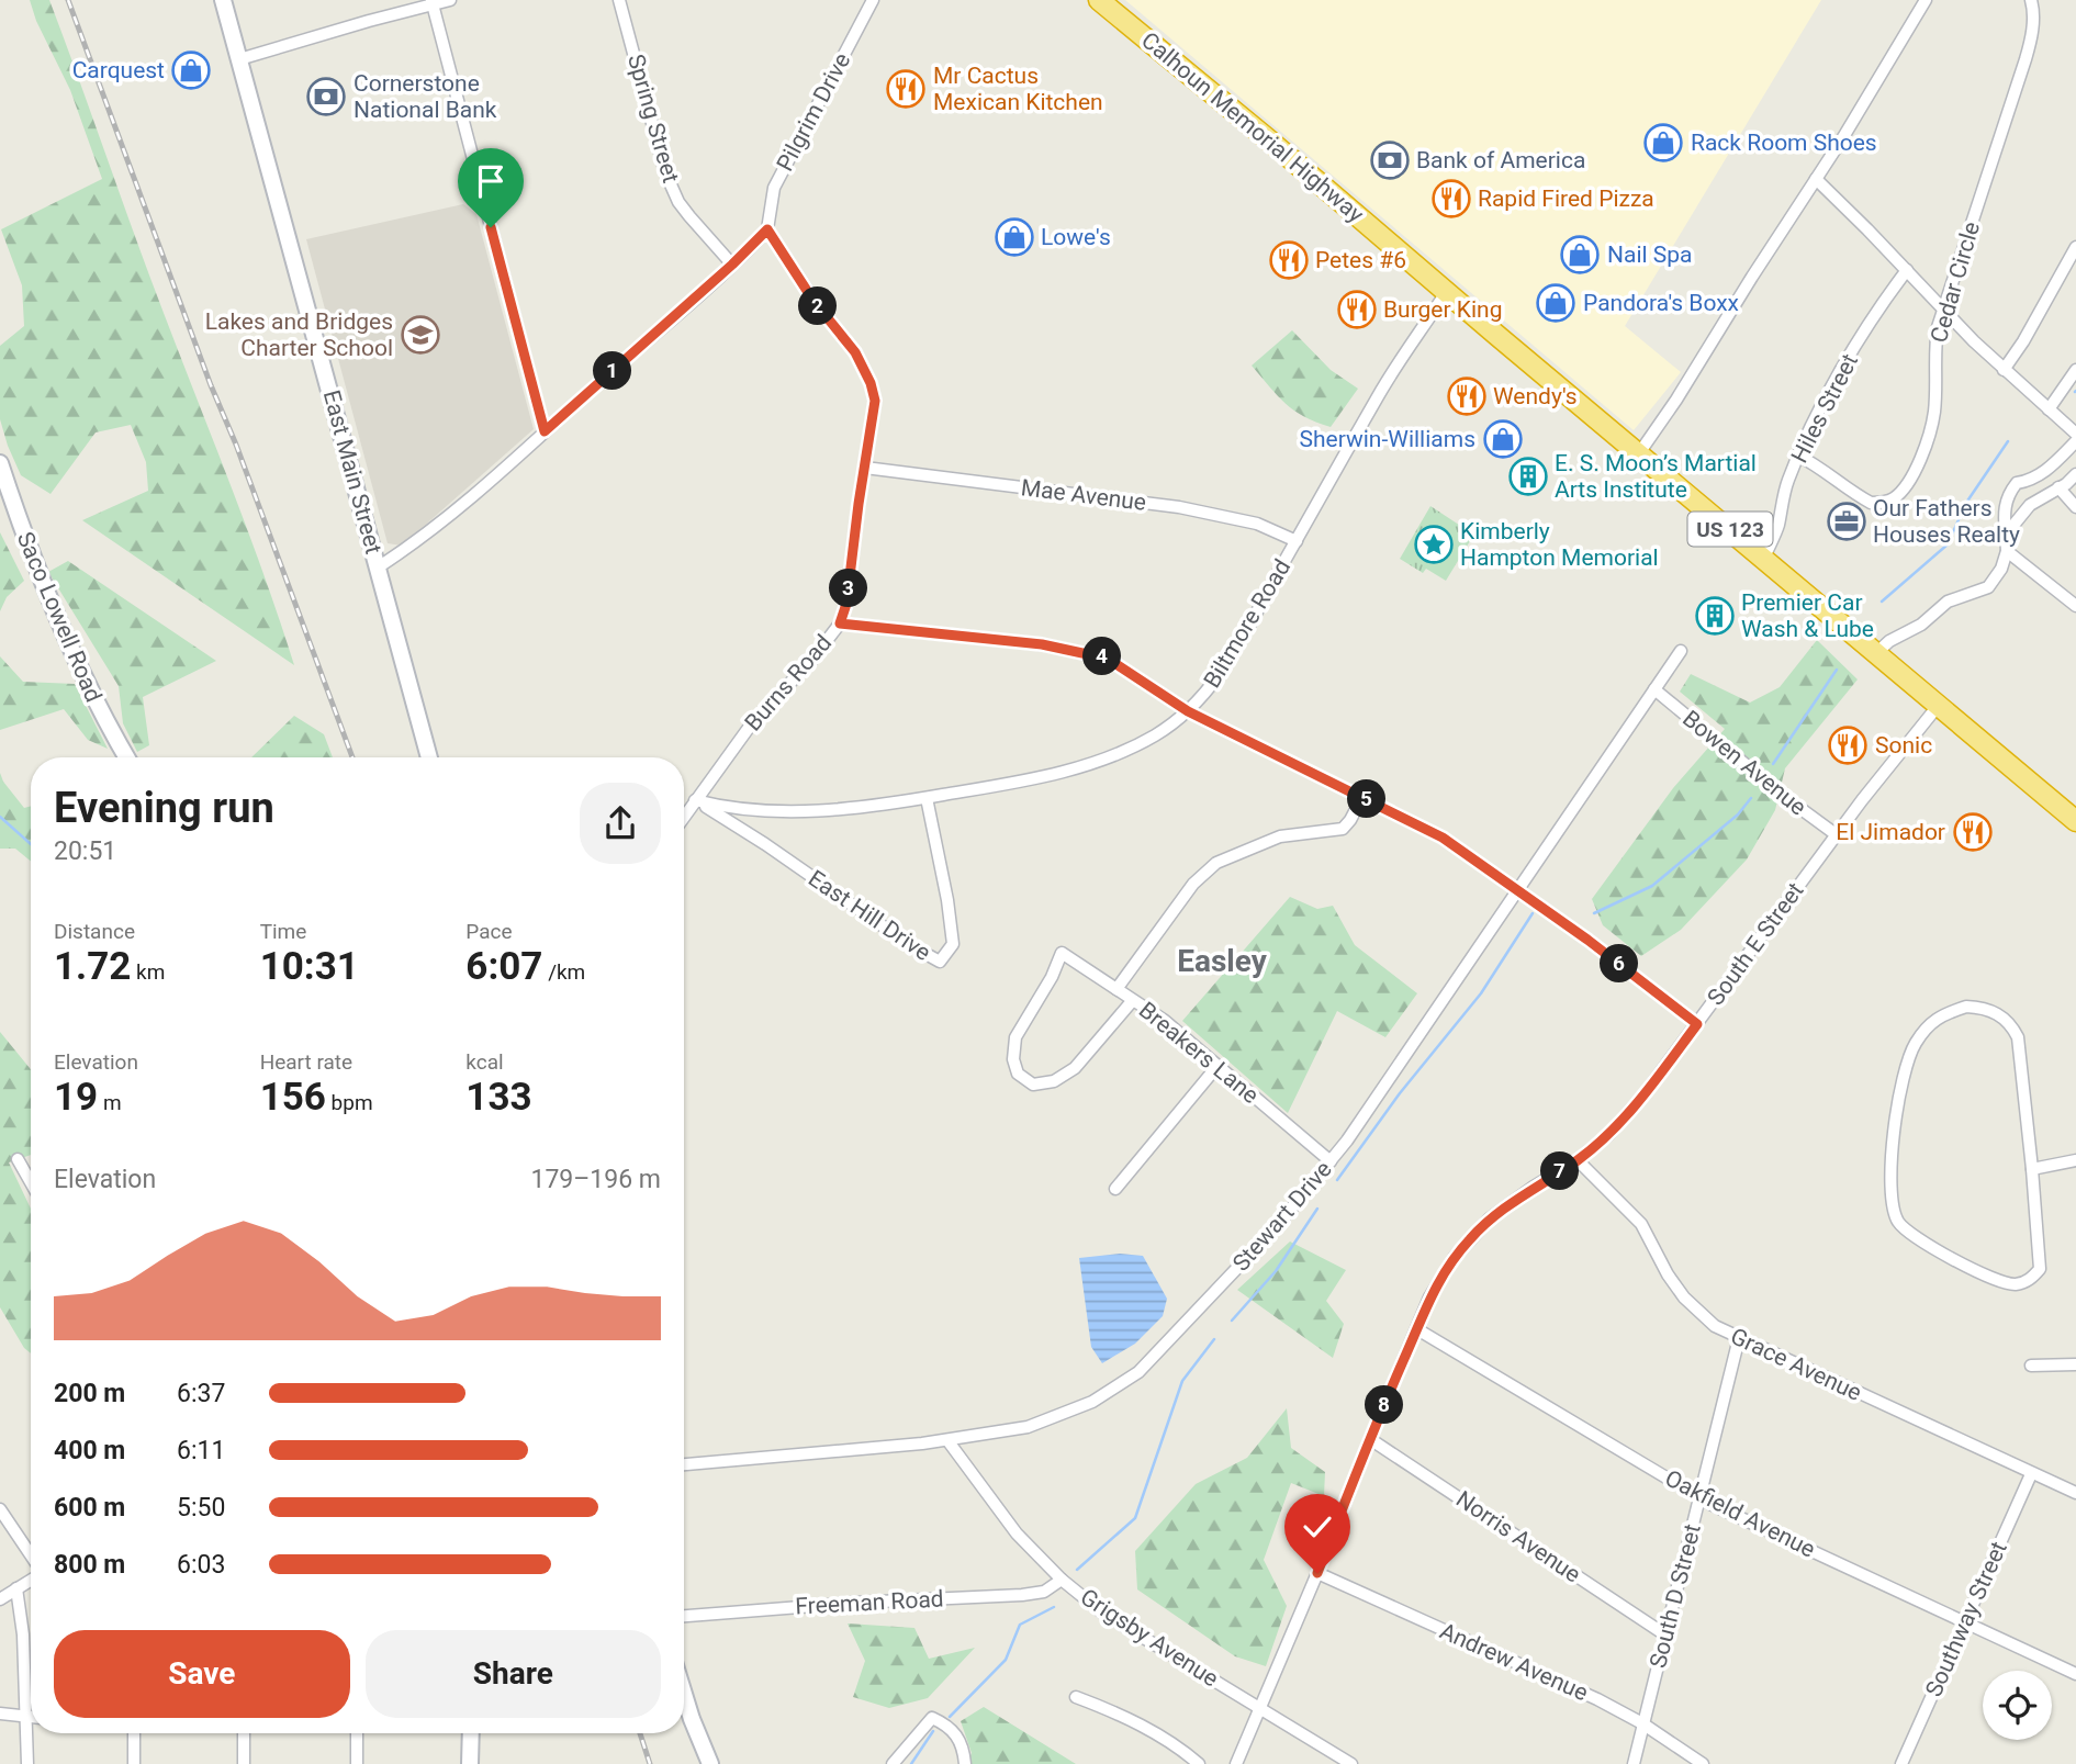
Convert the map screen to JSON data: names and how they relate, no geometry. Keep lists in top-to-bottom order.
{
  "streets": {
    "highway": ["Calhoun Memorial Highway", "US 123"],
    "main road": ["East Main Street", "Saco Lowell Road"],
    "street": [
      "Pilgrim Drive",
      "Spring Street",
      "Cedar Circle",
      "Hiles Street",
      "Mae Avenue",
      "Biltmore Road",
      "Burns Road",
      "Bowen Avenue",
      "East Hill Drive",
      "South E Street",
      "Breakers Lane",
      "Stewart Drive",
      "Grace Avenue",
      "Oakfield Avenue",
      "Norris Avenue",
      "South D Street",
      "Freeman Road",
      "Southway Street",
      "Grigsby Avenue",
      "Andrew Avenue"
    ]
  },
  "crossings": [
    ["Pilgrim Drive", "Burns Road"],
    ["Calhoun Memorial Highway", "Hiles Street"],
    ["Calhoun Memorial Highway", "Biltmore Road"],
    ["Calhoun Memorial Highway", "South E Street"],
    ["Cedar Circle", "Hiles Street"],
    ["Mae Avenue", "Biltmore Road"],
    ["Mae Avenue", "Burns Road"],
    ["Biltmore Road", "Burns Road"],
    ["Biltmore Road", "East Hill Drive"],
    ["Burns Road", "East Hill Drive"],
    ["Bowen Avenue", "South E Street"],
    ["Bowen Avenue", "Stewart Drive"],
    ["South E Street", "Grace Avenue"],
    ["South E Street", "Oakfield Avenue"],
    ["South E Street", "Norris Avenue"],
    ["South E Street", "Grigsby Avenue"],
    ["South E Street", "Andrew Avenue"],
    ["Breakers Lane", "Stewart Drive"],
    ["Stewart Drive", "Grigsby Avenue"],
    ["Grace Avenue", "South D Street"],
    ["Grace Avenue", "Southway Street"],
    ["Oakfield Avenue", "South D Street"],
    ["Oakfield Avenue", "Southway Street"],
    ["Norris Avenue", "South D Street"],
    ["South D Street", "Andrew Avenue"],
    ["Freeman Road", "Grigsby Avenue"]
  ],
  "districts": ["Easley"],
  "places": {
    "shop": [
      "Carquest",
      "Rack Room Shoes",
      "Lowe's",
      "Nail Spa",
      "Pandora's Boxx",
      "Sherwin-Williams"
    ],
    "restaurant": [
      "Mr Cactus Mexican Kitchen",
      "Rapid Fired Pizza",
      "Petes #6",
      "Burger King",
      "Wendy's",
      "Sonic",
      "El Jimador"
    ],
    "bank": ["Cornerstone National Bank", "Bank of America"],
    "school or university": ["Lakes and Bridges Charter School"],
    "building": ["E. S. Moon’s Martial Arts Institute", "Premier Car Wash & Lube"],
    "office": ["Our Fathers Houses Realty"],
    "place": ["Kimberly Hampton Memorial"]
  },
  "page": {
    "pins": [
      "2",
      "1",
      "3",
      "4",
      "5",
      "6",
      "7",
      "8"
    ],
    "heading": ["Evening run", "20:51"],
    "stats": [
      ["Distance", "1.72 km"],
      ["Time", "10:31"],
      ["Pace", "6:07 /km"],
      ["Elevation", "19 m"],
      ["Heart rate", "156 bpm"],
      ["kcal", "133"]
    ],
    "chart": ["Elevation", "179–196 m"],
    "list": [
      {
        "name": "200 m",
        "note": "6:37"
      },
      {
        "name": "400 m",
        "note": "6:11"
      },
      {
        "name": "600 m",
        "note": "5:50"
      },
      {
        "name": "800 m",
        "note": "6:03"
      }
    ],
    "buttons": ["Save", "Share"]
  }
}
